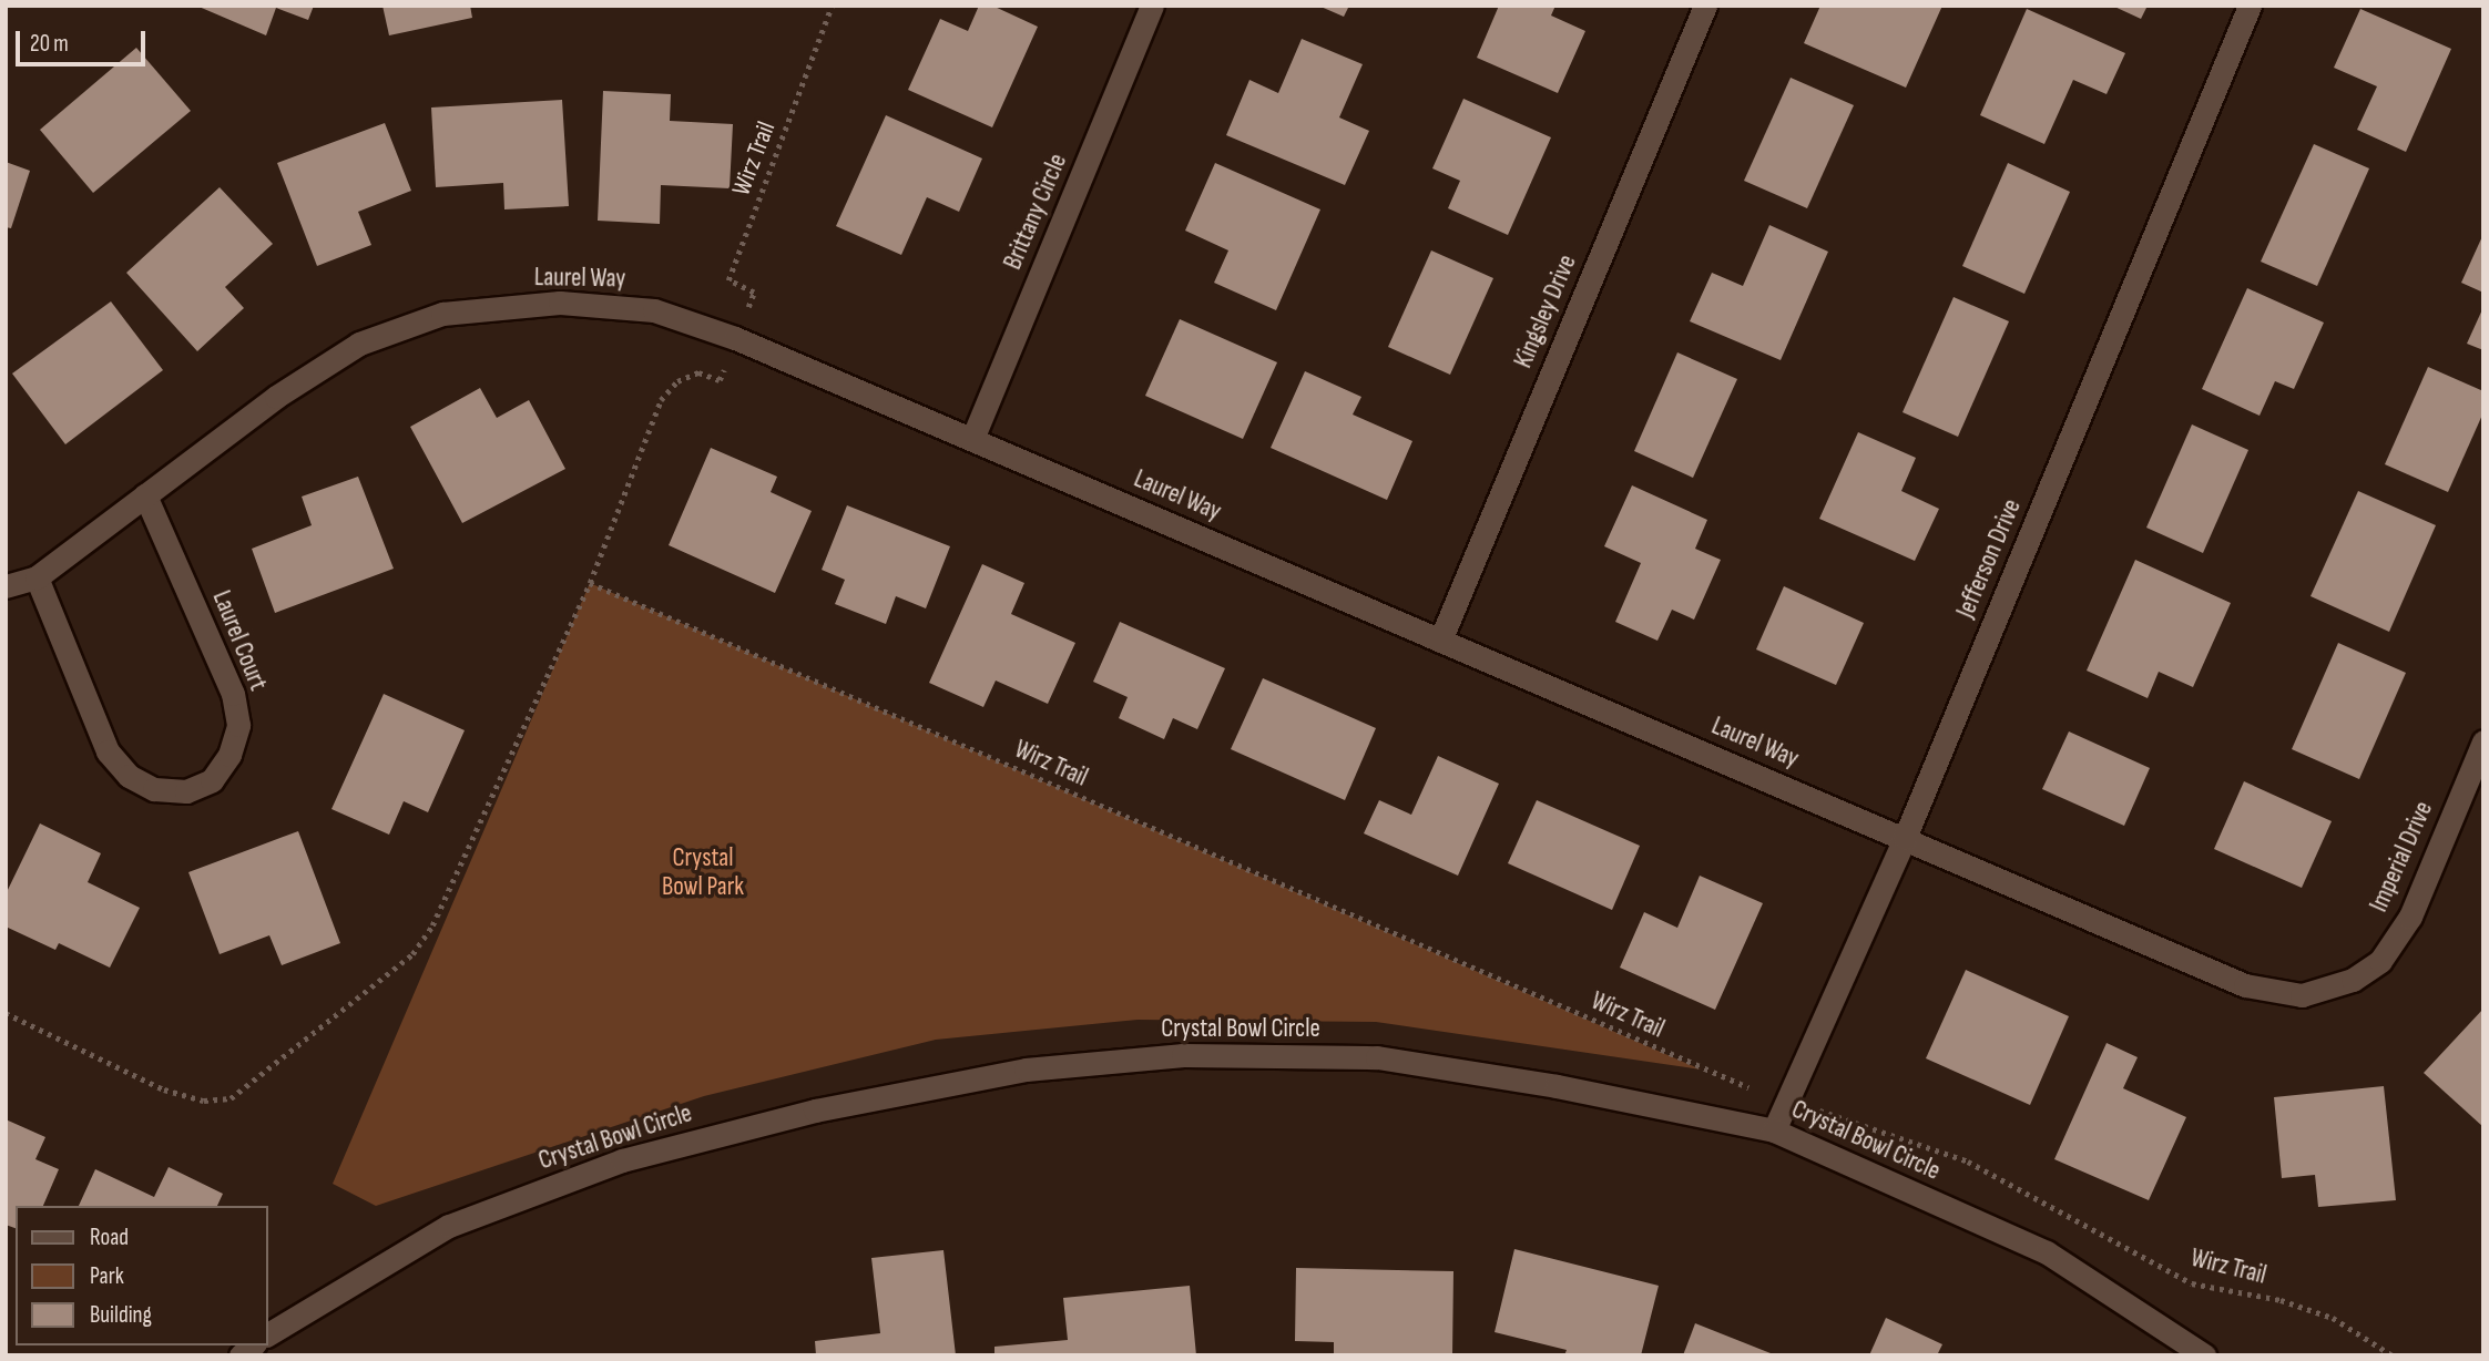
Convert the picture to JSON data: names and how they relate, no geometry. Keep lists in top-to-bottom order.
{
  "streets": {
    "street": [
      "Brittany Circle",
      "Laurel Way",
      "Kingsley Drive",
      "Jefferson Drive",
      "Laurel Court",
      "Imperial Drive",
      "Crystal Bowl Circle"
    ],
    "path": ["Wirz Trail"]
  },
  "crossings": [
    ["Brittany Circle", "Laurel Way"],
    ["Laurel Way", "Kingsley Drive"],
    ["Laurel Way", "Jefferson Drive"],
    ["Laurel Way", "Laurel Court"],
    ["Laurel Way", "Imperial Drive"],
    ["Jefferson Drive", "Crystal Bowl Circle"]
  ],
  "parks": ["Crystal Bowl Park"],
  "legend": ["Road", "Park", "Building"],
  "scale_bar": "20 m"
}
